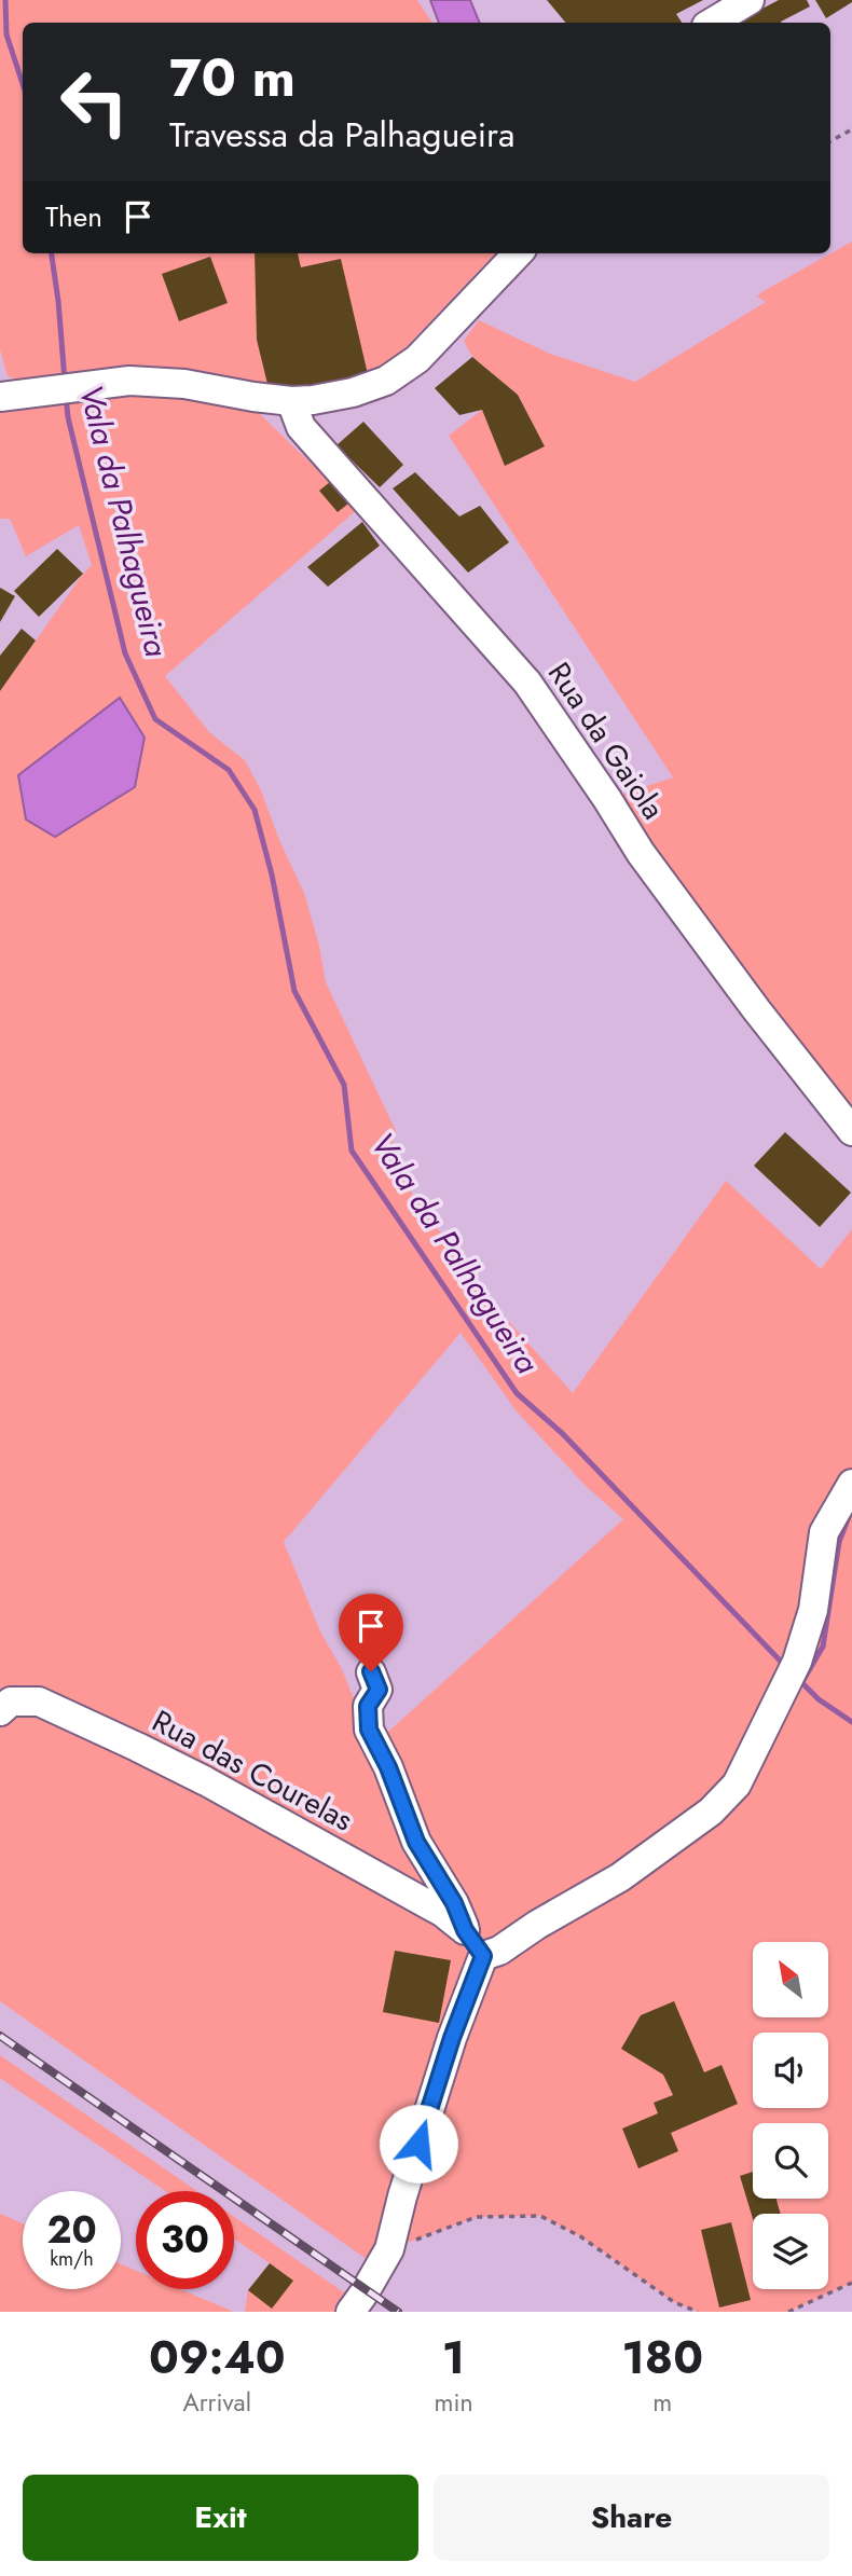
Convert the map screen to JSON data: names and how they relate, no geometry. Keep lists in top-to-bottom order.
{
  "streets": {
    "street": ["Rua da Gaiola", "Rua das Courelas"]
  },
  "water": ["Vala da Palhagueira"],
  "north": "top left",
  "page": {
    "turn": ["70 m", "Travessa da Palhagueira"],
    "then": "Then",
    "speed": "20 km/h",
    "limit": "30",
    "eta": [
      "09:40",
      "Arrival",
      "1",
      "min",
      "180",
      "m"
    ],
    "buttons": ["Exit", "Share"]
  }
}
